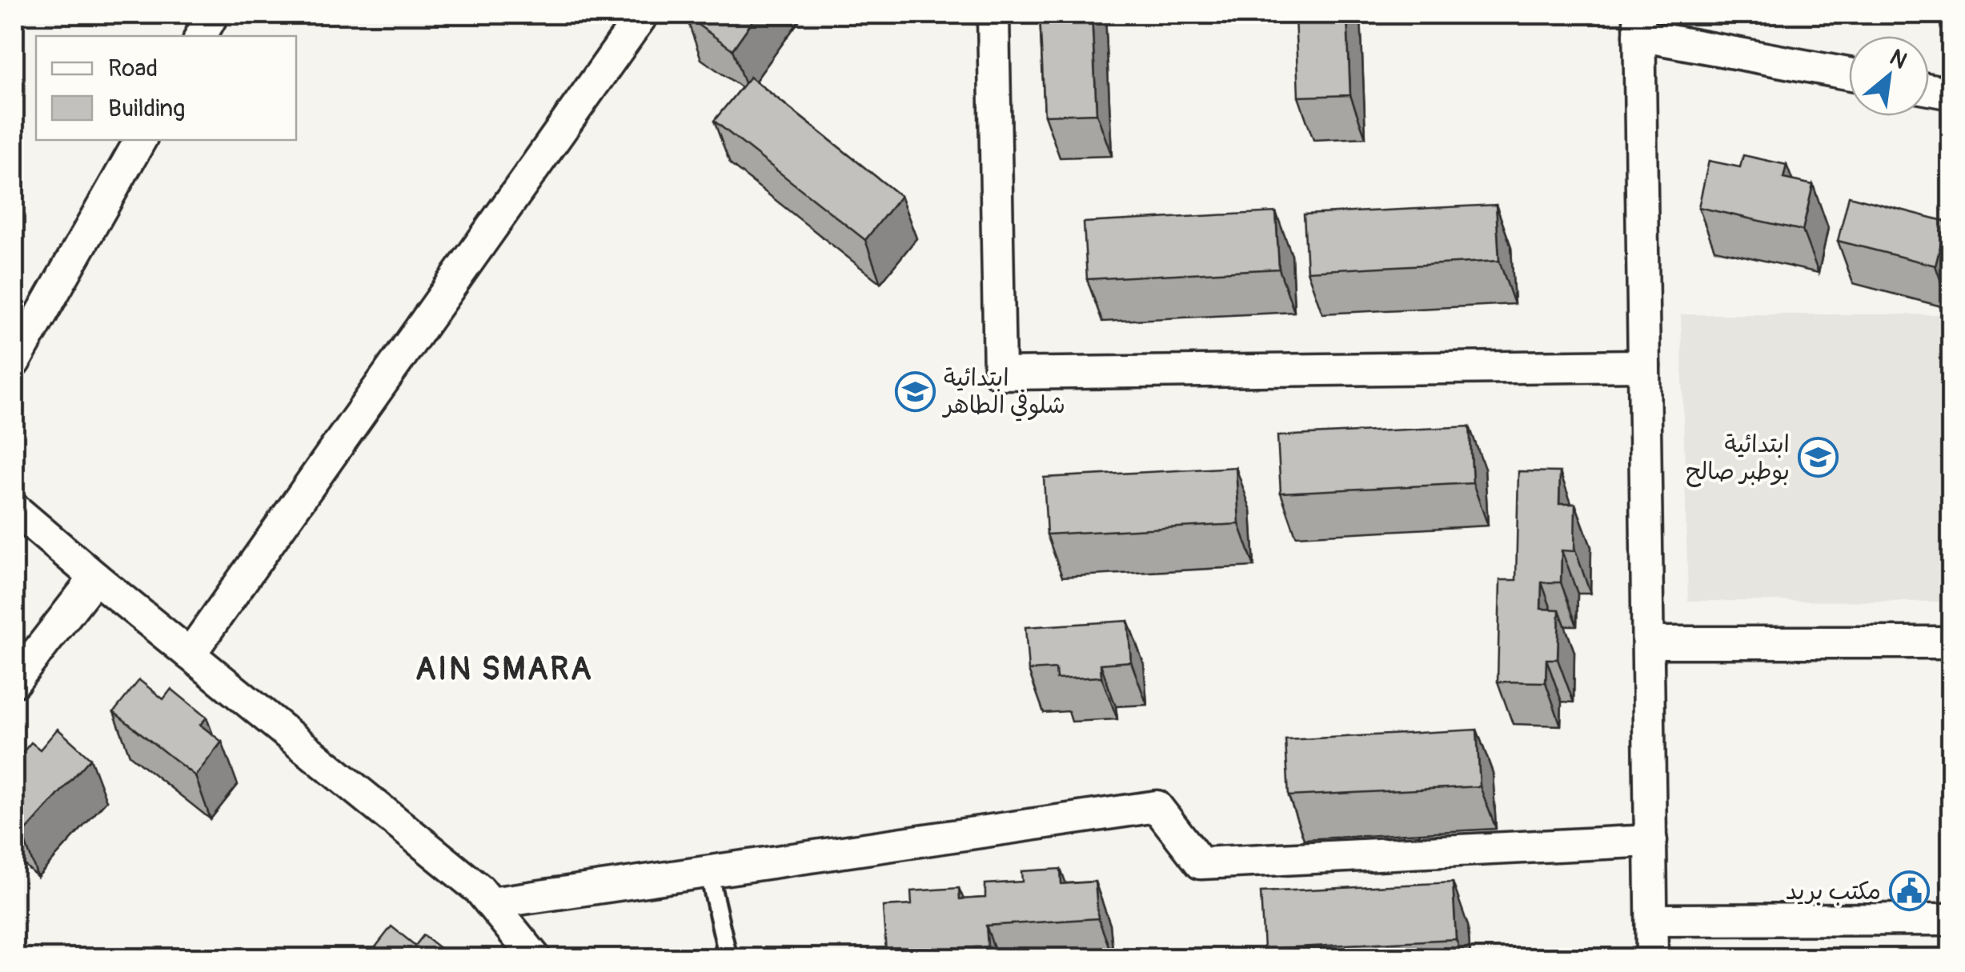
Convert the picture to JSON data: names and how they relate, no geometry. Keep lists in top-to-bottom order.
{
  "districts": ["AIN SMARA"],
  "places": {
    "school or university": ["ابتدائية شلوفي الطاهر", "ابتدائية بوطبر صالح"],
    "public building": ["مكتب بريد"]
  },
  "legend": ["Road", "Building"],
  "north": "top right"
}
